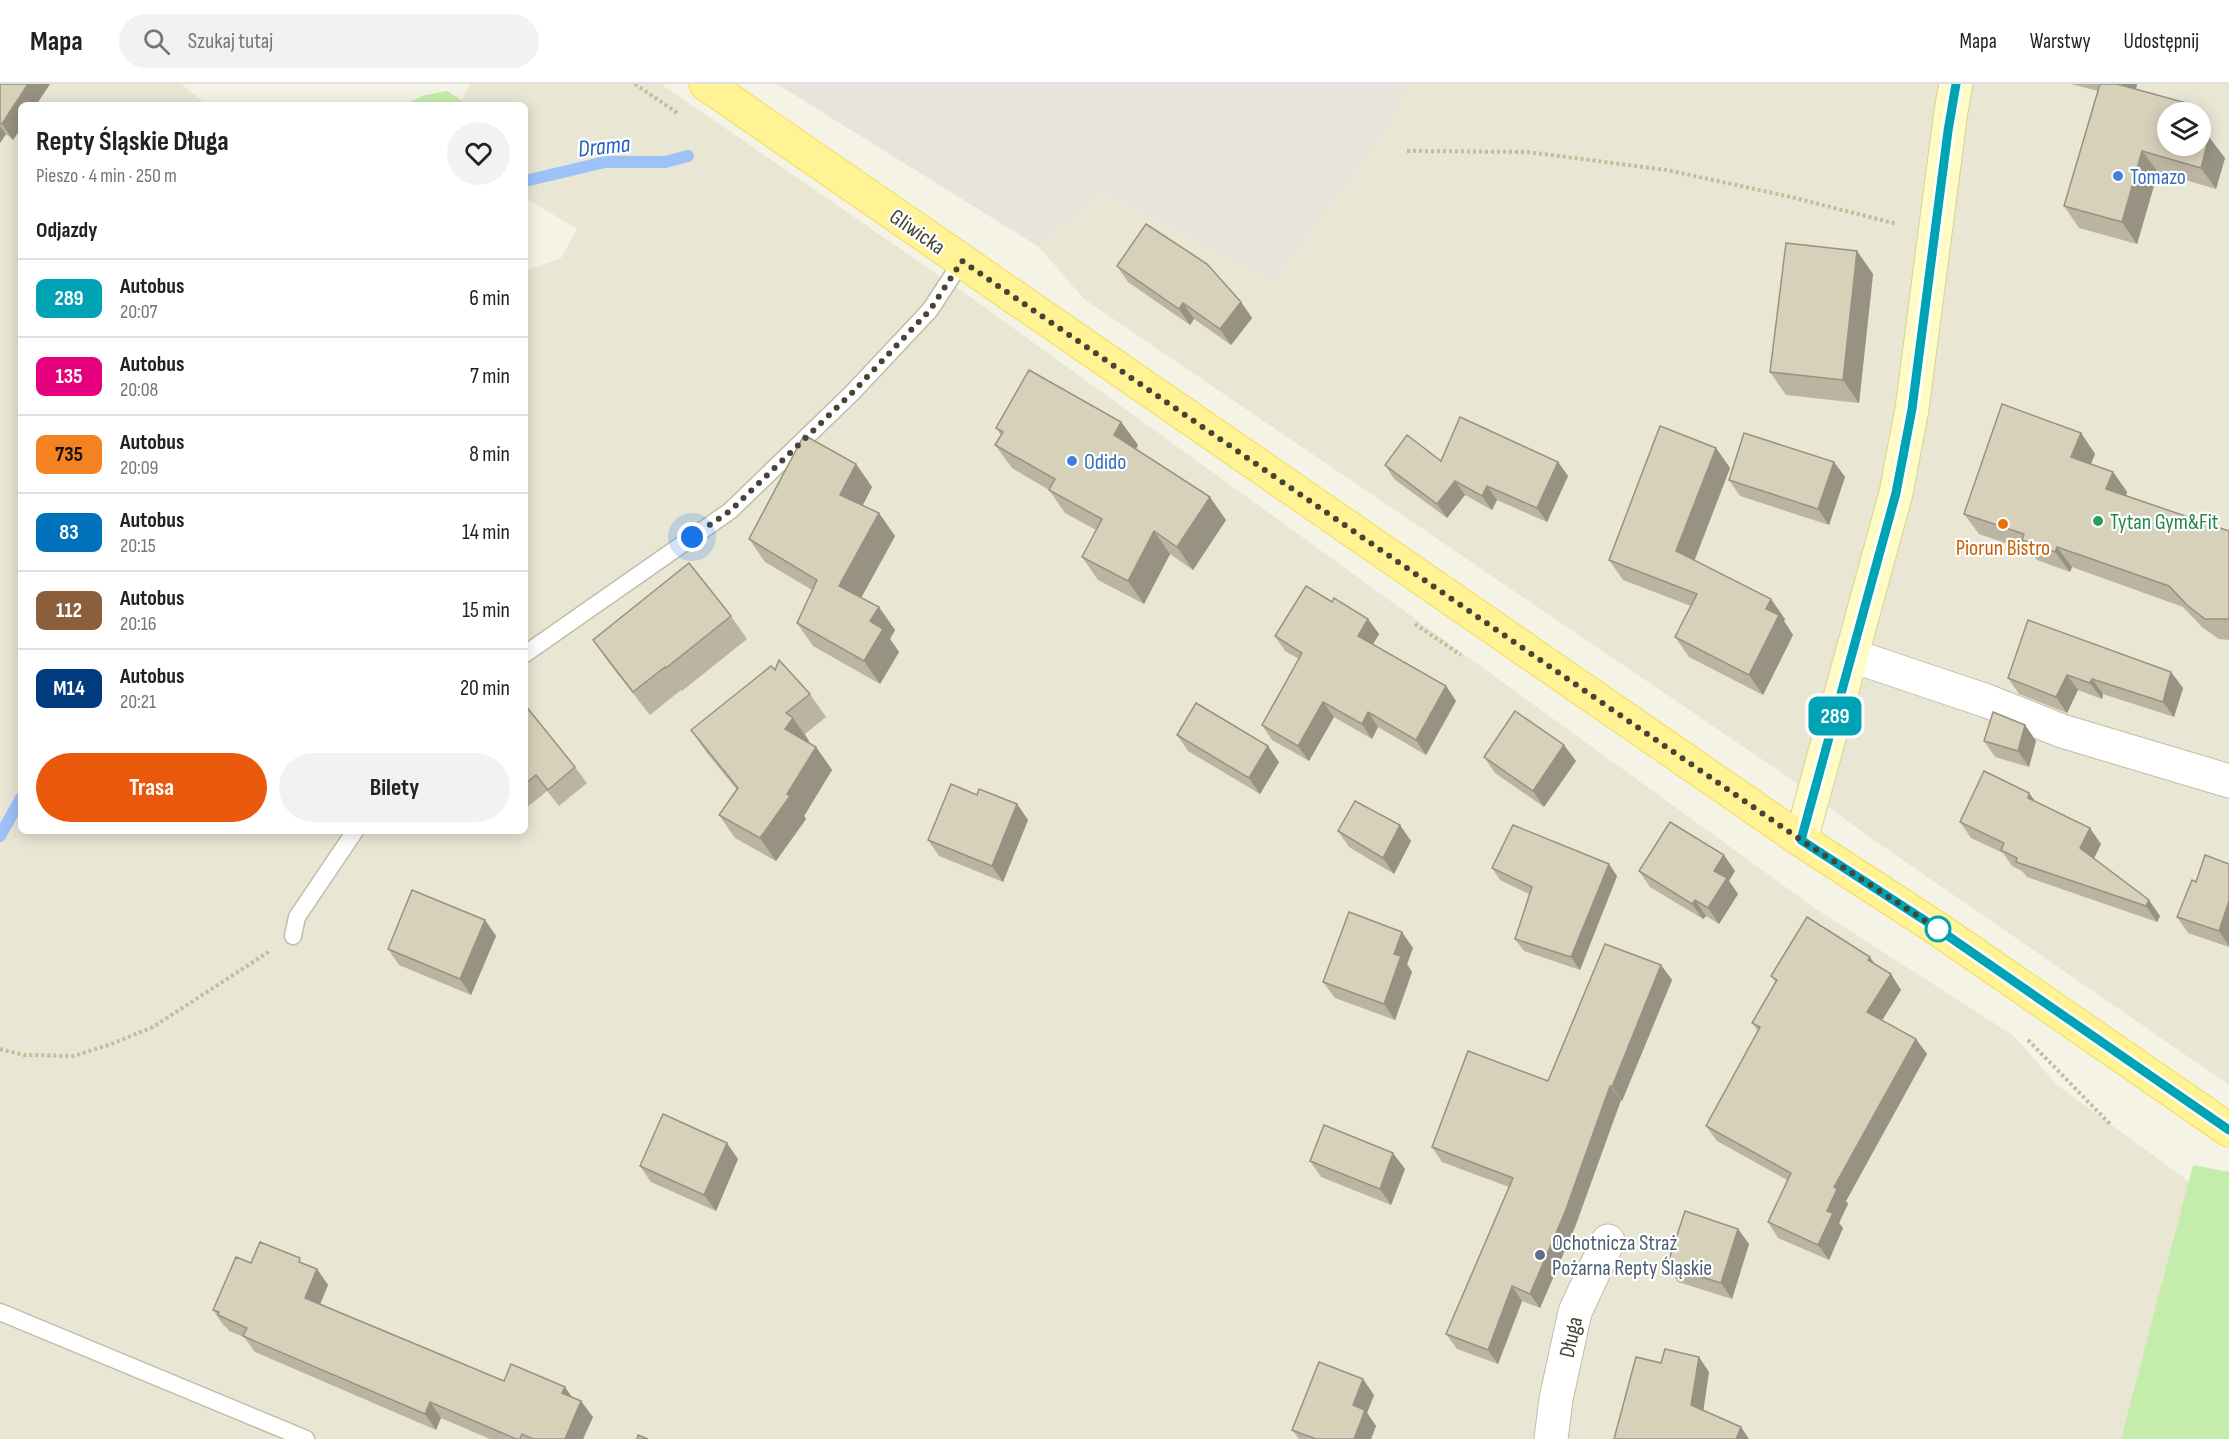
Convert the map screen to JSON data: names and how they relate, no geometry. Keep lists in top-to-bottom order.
{
  "streets": {
    "main road": ["Gliwicka"],
    "street": ["Długa"]
  },
  "water": ["Drama"],
  "places": [
    "Tomazo",
    "Odido",
    "Tytan Gym&Fit",
    "Piorun Bistro",
    "Ochotnicza Straż Pożarna Repty Śląskie"
  ],
  "lines": ["bus line 289"],
  "page": {
    "header": "Mapa",
    "search": "Szukaj tutaj",
    "nav": ["Mapa", "Warstwy", "Udostępnij"],
    "on_map": "289",
    "heading": [
      ["Repty Śląskie Długa", "Pieszo · 4 min · 250 m"],
      "Odjazdy"
    ],
    "list": [
      {
        "mark": "289",
        "name": "Autobus",
        "note": "20:07",
        "value": "6 min"
      },
      {
        "mark": "135",
        "name": "Autobus",
        "note": "20:08",
        "value": "7 min"
      },
      {
        "mark": "735",
        "name": "Autobus",
        "note": "20:09",
        "value": "8 min"
      },
      {
        "mark": "83",
        "name": "Autobus",
        "note": "20:15",
        "value": "14 min"
      },
      {
        "mark": "112",
        "name": "Autobus",
        "note": "20:16",
        "value": "15 min"
      },
      {
        "mark": "M14",
        "name": "Autobus",
        "note": "20:21",
        "value": "20 min"
      }
    ],
    "buttons": ["Trasa", "Bilety"]
  }
}
